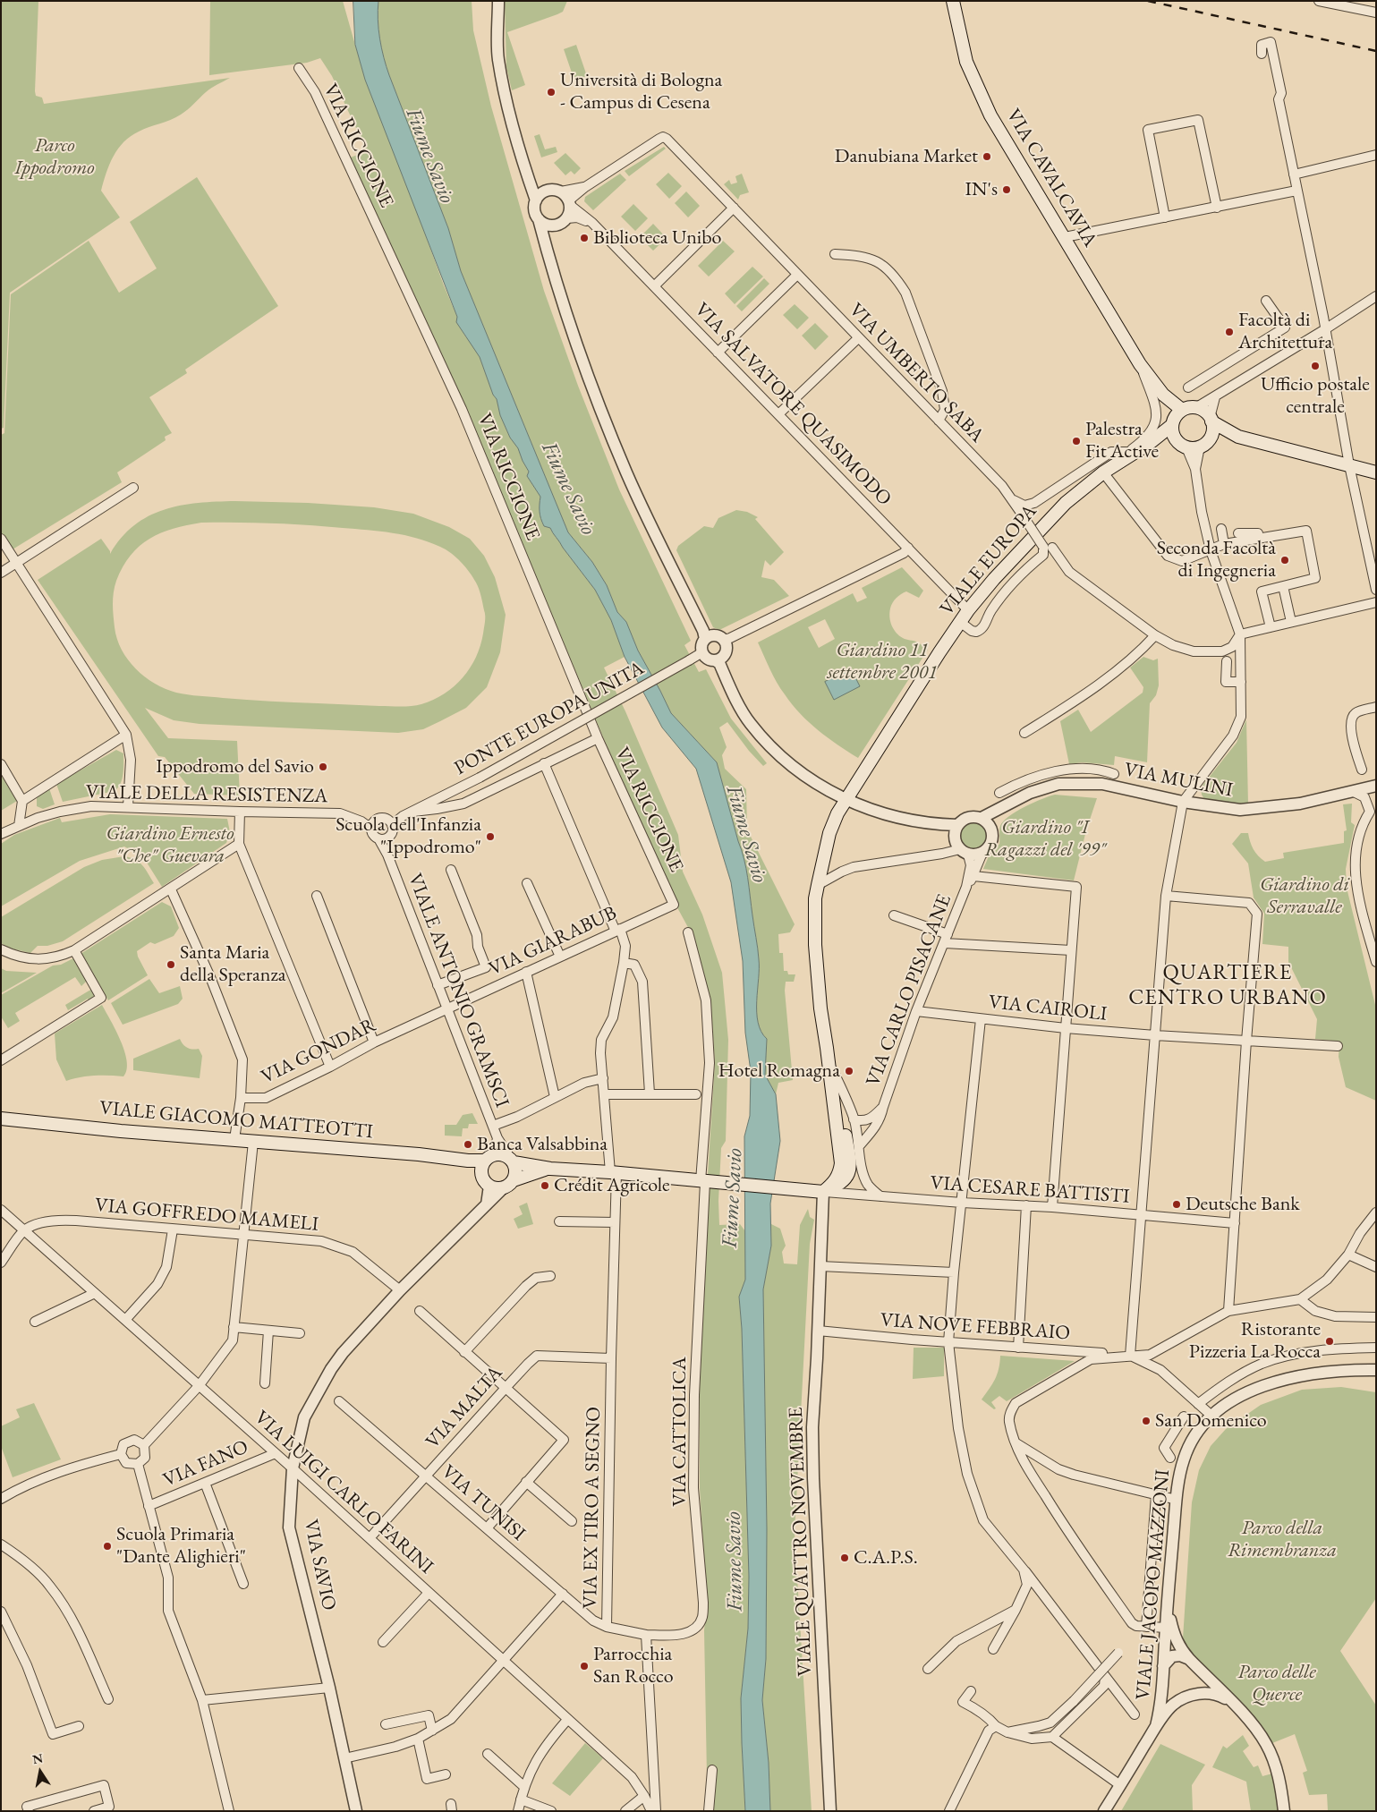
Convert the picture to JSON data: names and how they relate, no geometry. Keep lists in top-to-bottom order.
{
  "streets": {
    "main road": ["VIA CAVALCAVIA", "VIALE EUROPA", "VIALE GIACOMO MATTEOTTI"],
    "street": [
      "VIA RICCIONE",
      "VIA UMBERTO SABA",
      "VIA SALVATORE QUASIMODO",
      "PONTE EUROPA UNITA",
      "VIA MULINI",
      "VIALE DELLA RESISTENZA",
      "VIA GIARABUB",
      "VIALE ANTONIO GRAMSCI",
      "VIA CARLO PISACANE",
      "VIA CAIROLI",
      "VIA GONDAR",
      "VIA CESARE BATTISTI",
      "VIA GOFFREDO MAMELI",
      "VIA NOVE FEBBRAIO",
      "VIA MALTA",
      "VIA CATTOLICA",
      "VIA FANO",
      "VIA LUIGI CARLO FARINI",
      "VIA TUNISI",
      "VIA EX TIRO A SEGNO",
      "VIALE QUATTRO NOVEMBRE",
      "VIA SAVIO",
      "VIALE JACOPO MAZZONI"
    ]
  },
  "crossings": [
    ["VIA RICCIONE", "VIA GIARABUB"],
    ["VIA CAVALCAVIA", "VIALE EUROPA"],
    ["VIA SALVATORE QUASIMODO", "VIALE EUROPA"],
    ["VIA MULINI", "VIA CARLO PISACANE"],
    ["VIALE DELLA RESISTENZA", "VIALE ANTONIO GRAMSCI"],
    ["VIA GIARABUB", "VIALE ANTONIO GRAMSCI"],
    ["VIA GIARABUB", "VIA GONDAR"],
    ["VIA GIARABUB", "VIA EX TIRO A SEGNO"],
    ["VIALE ANTONIO GRAMSCI", "VIA GONDAR"],
    ["VIALE ANTONIO GRAMSCI", "VIALE GIACOMO MATTEOTTI"],
    ["VIALE ANTONIO GRAMSCI", "VIA SAVIO"],
    ["VIA CARLO PISACANE", "VIA CAIROLI"],
    ["VIA GONDAR", "VIALE GIACOMO MATTEOTTI"],
    ["VIALE GIACOMO MATTEOTTI", "VIA SAVIO"],
    ["VIA CESARE BATTISTI", "VIALE QUATTRO NOVEMBRE"],
    ["VIA GOFFREDO MAMELI", "VIA LUIGI CARLO FARINI"],
    ["VIA GOFFREDO MAMELI", "VIA SAVIO"],
    ["VIA NOVE FEBBRAIO", "VIALE QUATTRO NOVEMBRE"],
    ["VIA MALTA", "VIA LUIGI CARLO FARINI"],
    ["VIA MALTA", "VIA TUNISI"],
    ["VIA MALTA", "VIA EX TIRO A SEGNO"],
    ["VIA CATTOLICA", "VIA EX TIRO A SEGNO"],
    ["VIA FANO", "VIA LUIGI CARLO FARINI"],
    ["VIA LUIGI CARLO FARINI", "VIA SAVIO"],
    ["VIA TUNISI", "VIA EX TIRO A SEGNO"]
  ],
  "districts": ["QUARTIERE CENTRO URBANO"],
  "water": ["Fiume Savio"],
  "parks": [
    "Parco Ippodromo",
    "Giardino 11 settembre 2001",
    "Giardino \"I Ragazzi del '99\"",
    "Giardino Ernesto \"Che\" Guevara",
    "Giardino di Serravalle",
    "Parco della Rimembranza",
    "Parco delle Querce"
  ],
  "places": [
    "Università di Bologna - Campus di Cesena",
    "Danubiana Market",
    "IN's",
    "Biblioteca Unibo",
    "Facoltà di Architettura",
    "Ufficio postale centrale",
    "Palestra Fit Active",
    "Seconda Facoltà di Ingegneria",
    "Ippodromo del Savio",
    "Scuola dell'Infanzia \"Ippodromo\"",
    "Santa Maria della Speranza",
    "Hotel Romagna",
    "Banca Valsabbina",
    "Crédit Agricole",
    "Deutsche Bank",
    "Ristorante Pizzeria La Rocca",
    "San Domenico",
    "Scuola Primaria \"Dante Alighieri\"",
    "C.A.P.S.",
    "Parrocchia San Rocco"
  ],
  "north": "top"
}
